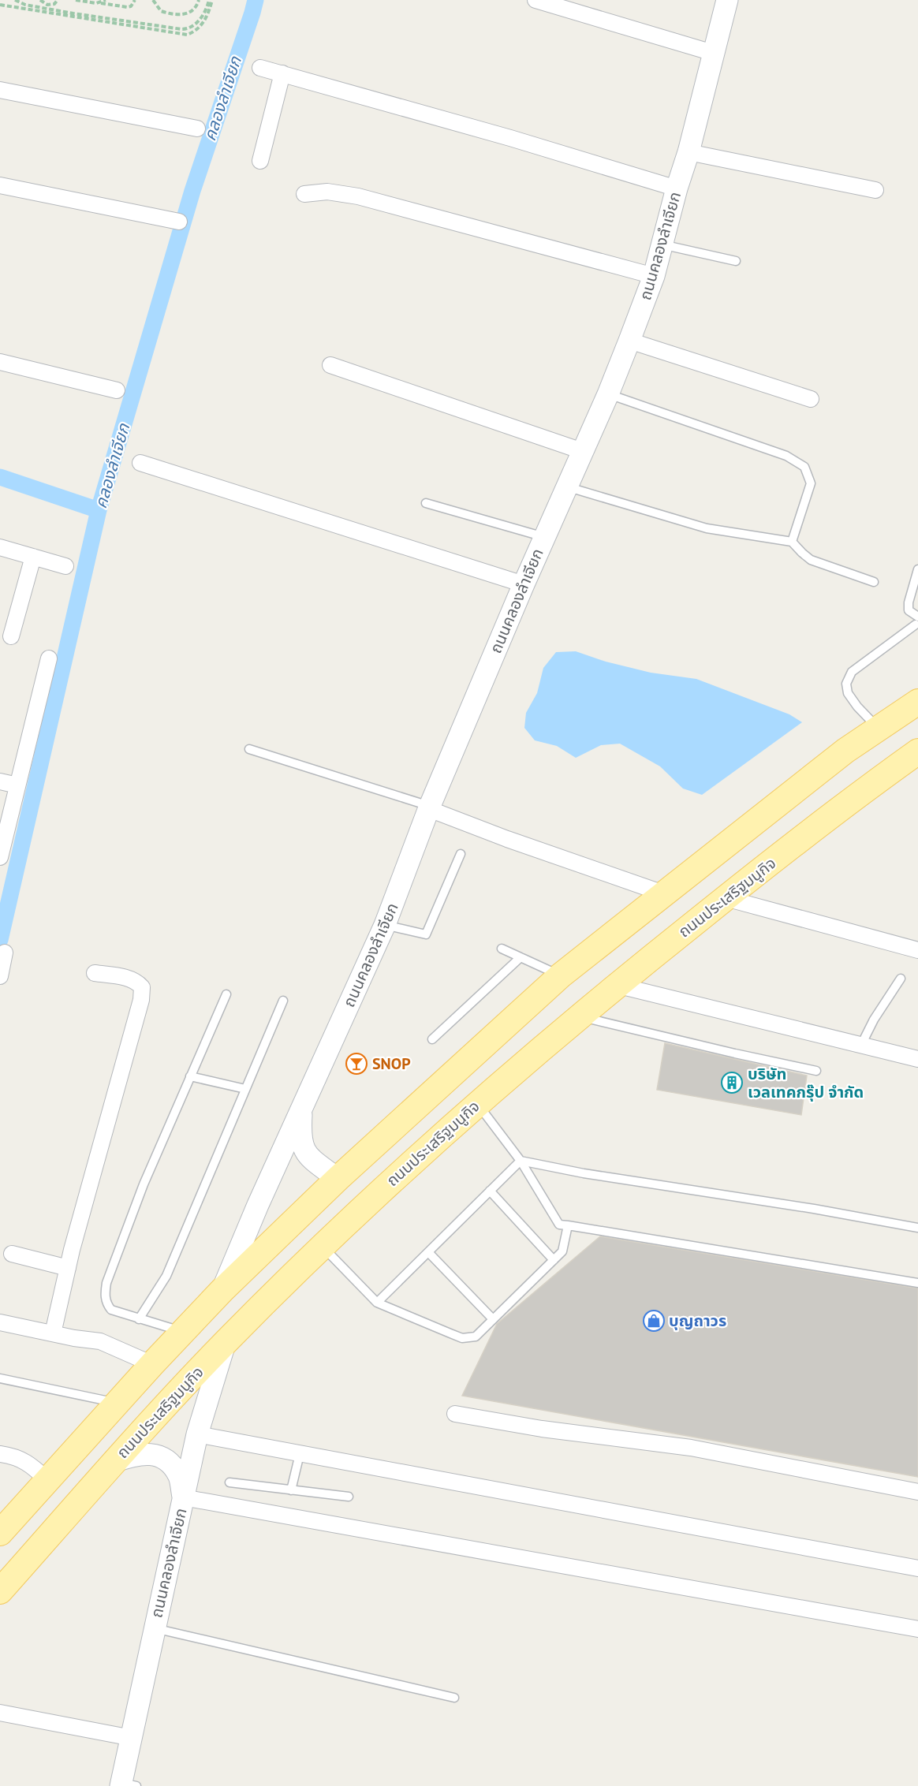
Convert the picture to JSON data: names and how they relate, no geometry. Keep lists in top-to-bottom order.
{
  "streets": {
    "main road": ["ถนนประเสริฐมนูกิจ"],
    "street": ["ถนนคลองลำเจียก"]
  },
  "crossings": [
    ["ถนนคลองลำเจียก", "ถนนประเสริฐมนูกิจ"]
  ],
  "water": ["คลองลำเจียก"],
  "places": {
    "bar": ["SNOP"],
    "building": ["บริษัท เวลเทคกรุ๊ป จำกัด"],
    "shop": ["บุญถาวร"]
  }
}
